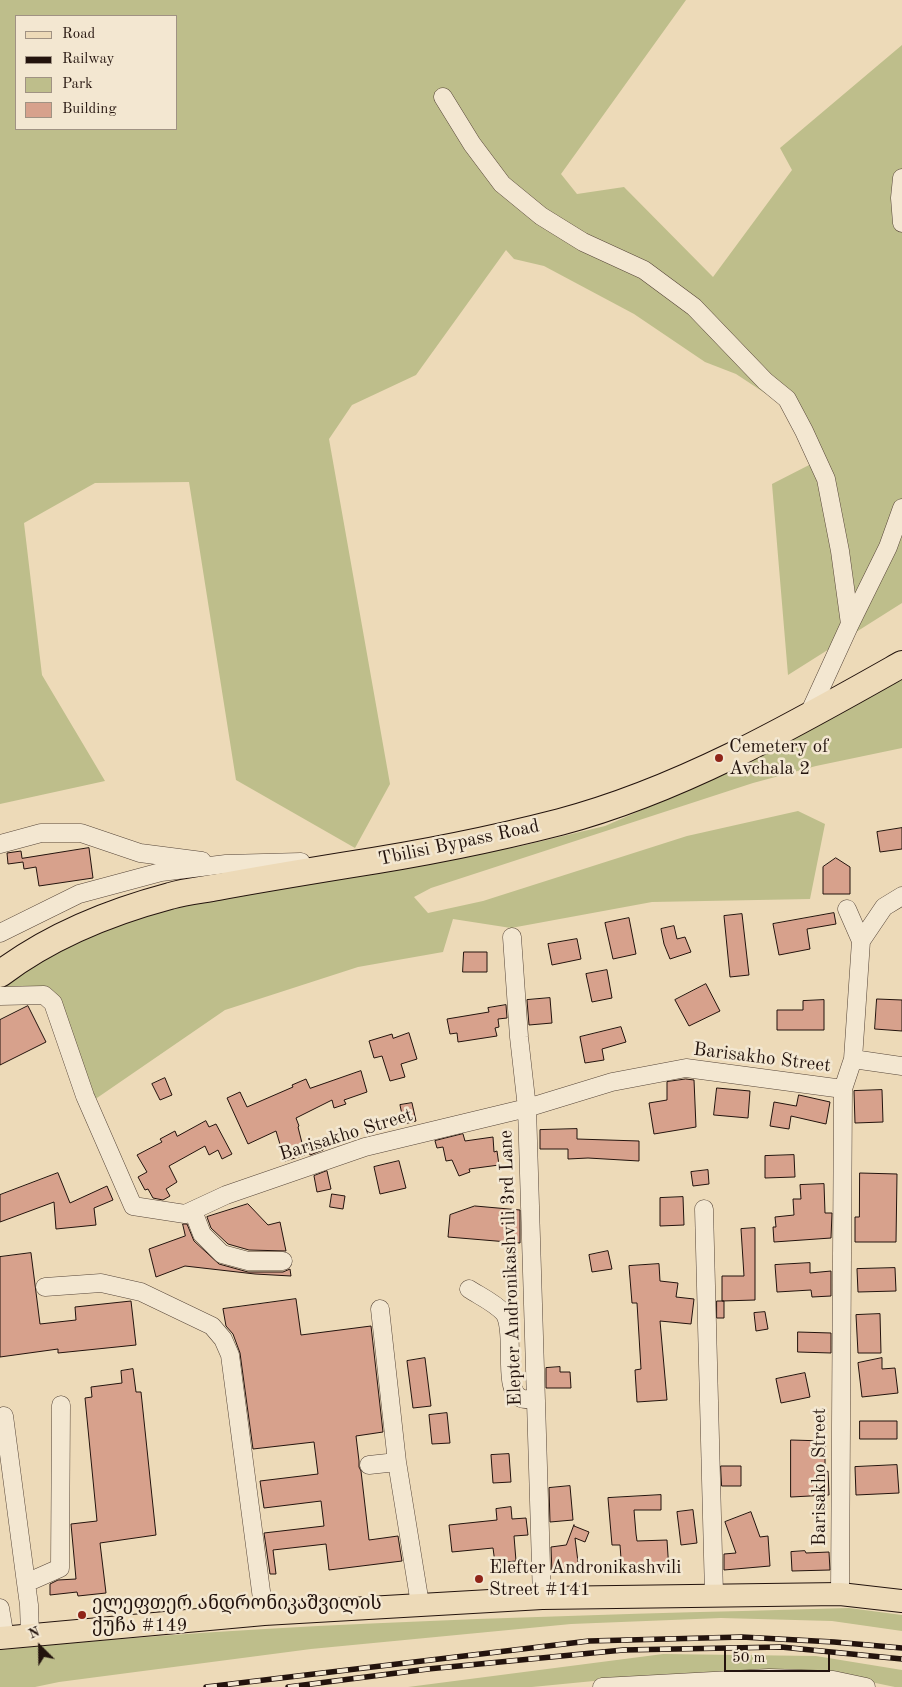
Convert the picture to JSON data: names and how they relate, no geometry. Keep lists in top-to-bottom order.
{
  "streets": {
    "highway": ["Tbilisi Bypass Road"],
    "street": ["Barisakho Street", "Elepter Andronikashvili 3rd Lane"]
  },
  "crossings": [
    ["Barisakho Street", "Elepter Andronikashvili 3rd Lane"]
  ],
  "places": ["Cemetery of Avchala 2", "Elefter Andronikashvili Street #141", "ელეფთერ ანდრონიკაშვილის ქუჩა #149"],
  "legend": [
    "Road",
    "Railway",
    "Park",
    "Building"
  ],
  "scale_bar": "50 m",
  "north": "top left"
}
